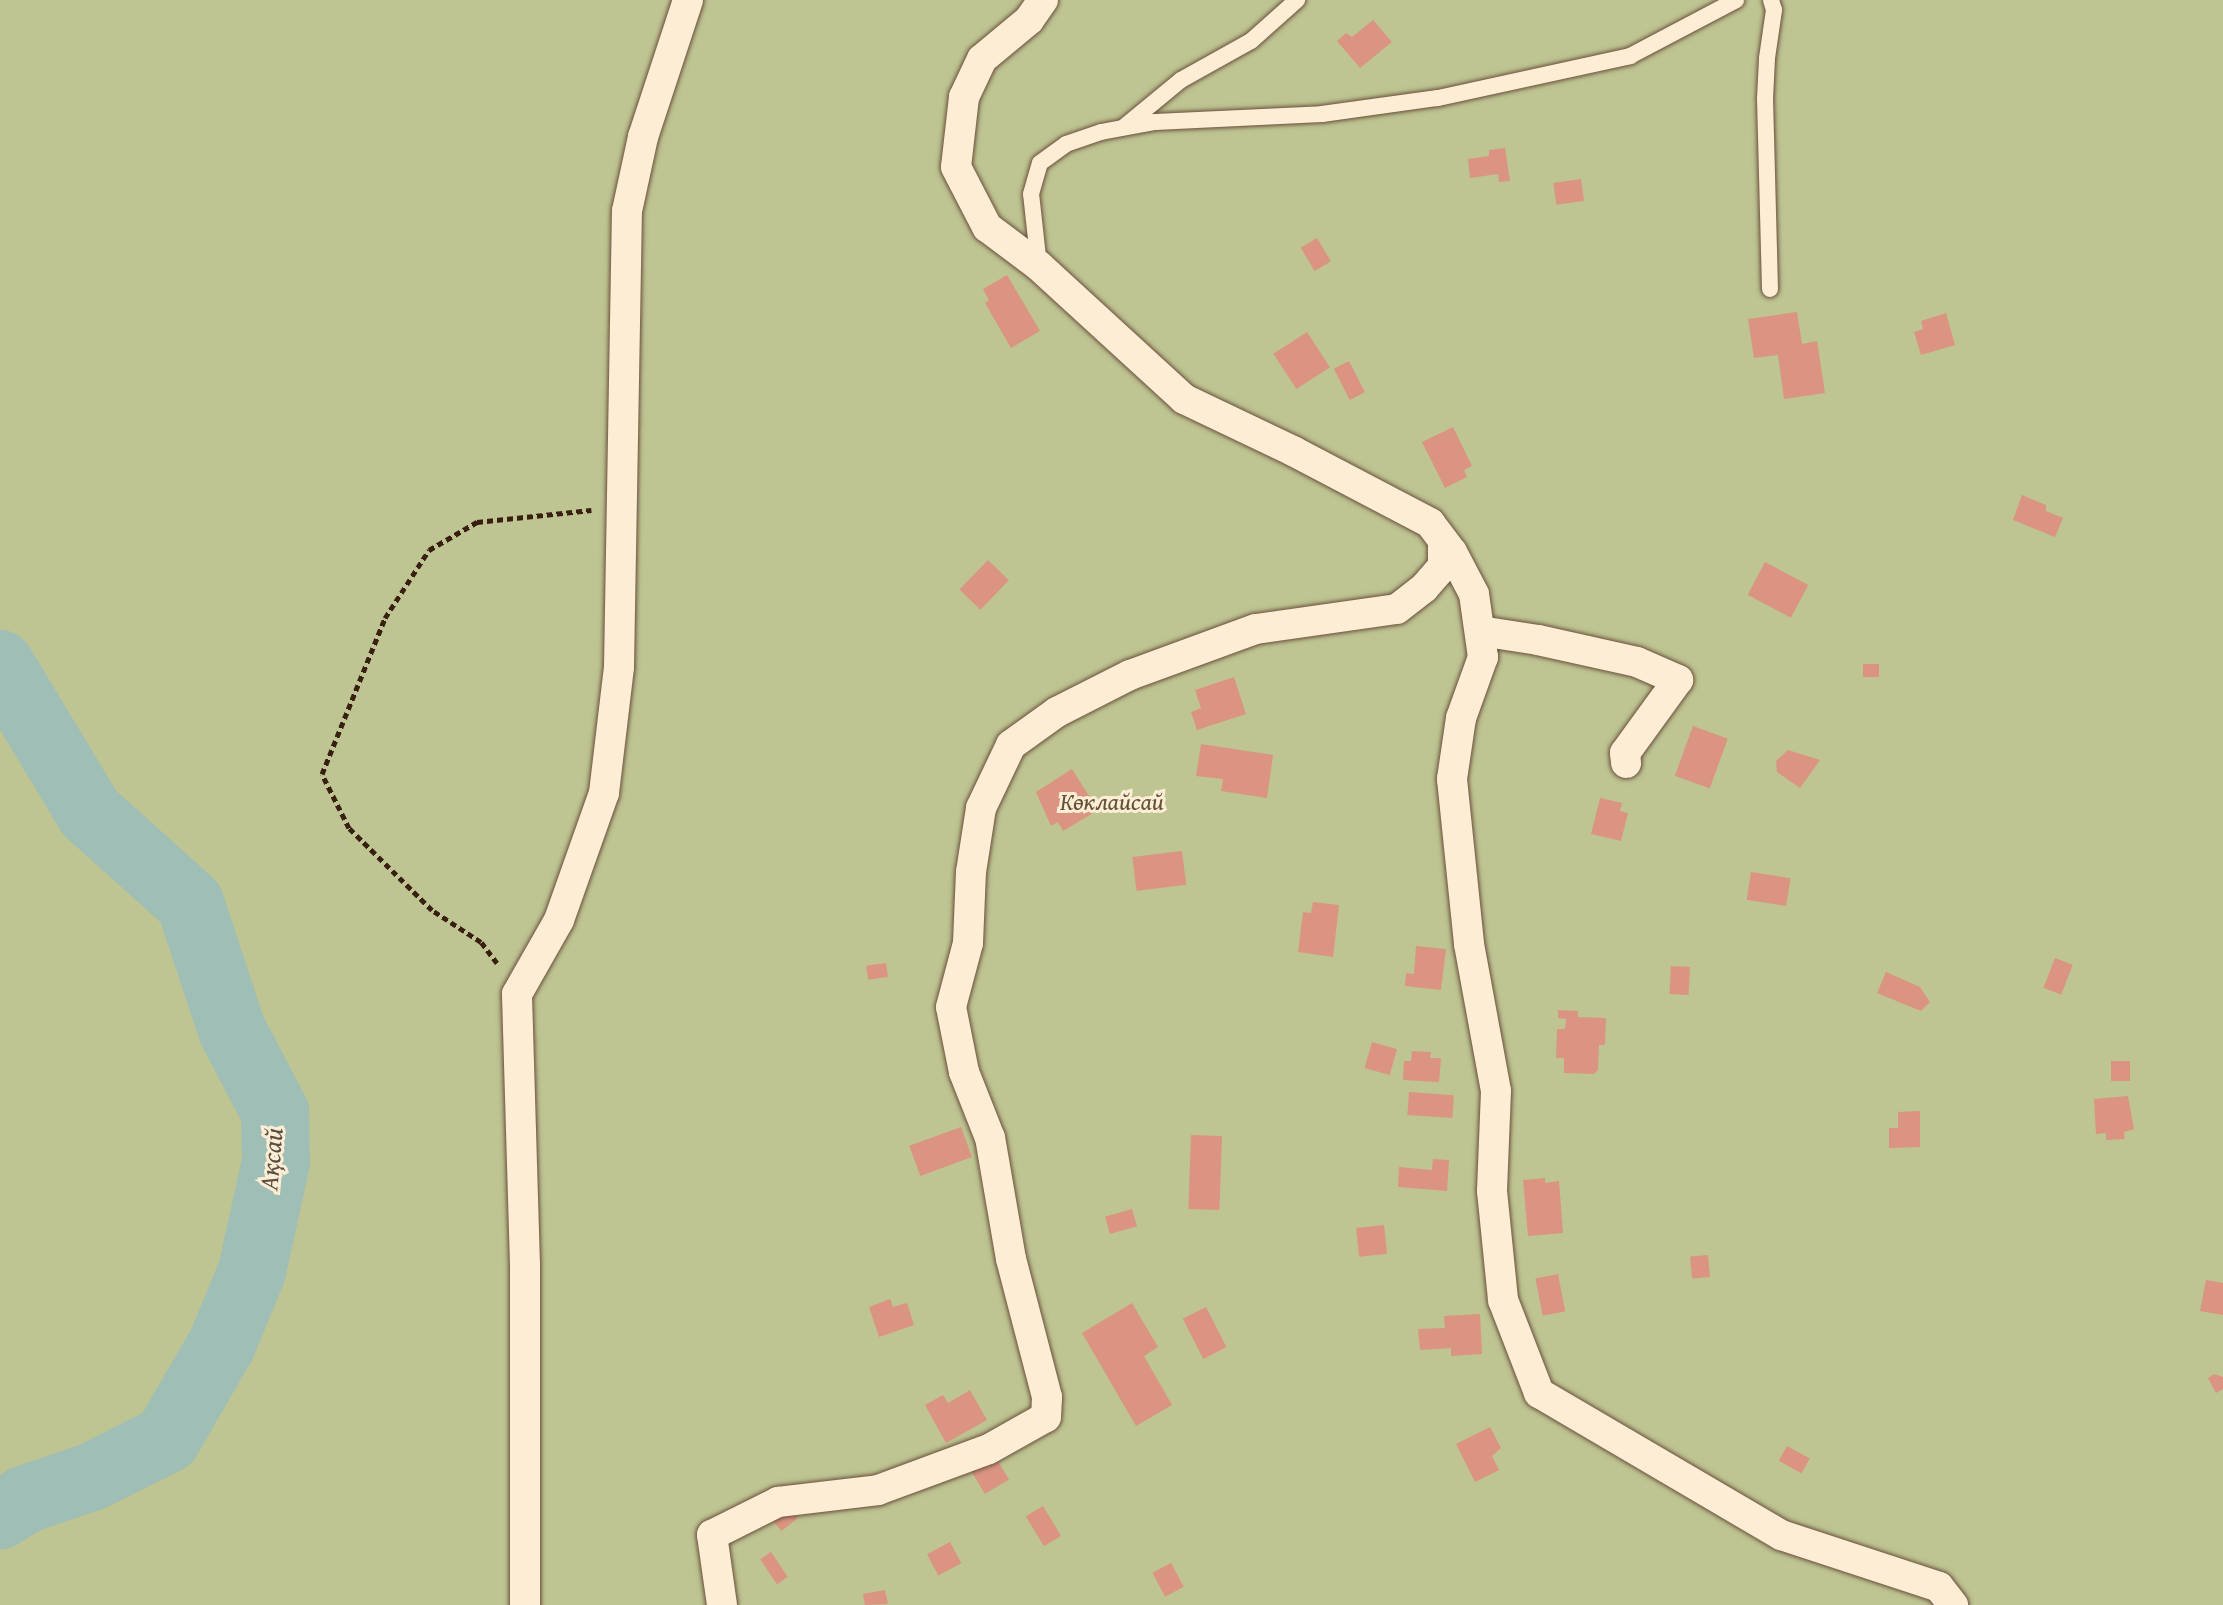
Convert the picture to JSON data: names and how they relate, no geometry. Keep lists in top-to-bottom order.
{
  "water": ["Ақсай"],
  "parks": ["Көклайсай"]
}
